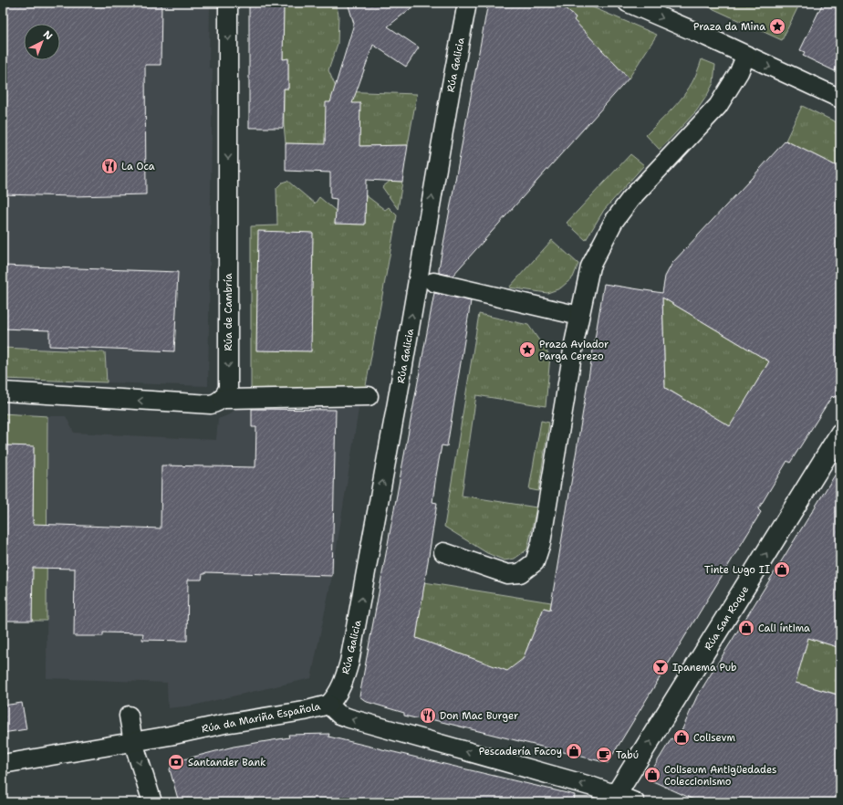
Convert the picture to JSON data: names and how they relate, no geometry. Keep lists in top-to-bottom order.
{
  "streets": {
    "street": [
      "Rúa Galicia",
      "Rúa de Cambría",
      "Rúa San Roque",
      "Rúa da Mariña Española"
    ]
  },
  "crossings": [
    ["Rúa Galicia", "Rúa da Mariña Española"],
    ["Rúa San Roque", "Rúa da Mariña Española"]
  ],
  "one_way": [
    "Rúa Galicia",
    "Rúa de Cambría",
    "Rúa San Roque",
    "Rúa da Mariña Española"
  ],
  "places": {
    "place": ["Praza da Mina", "Praza Aviador Parga Cerezo"],
    "restaurant": ["La Oca", "Don Mac Burger"],
    "shop": [
      "Tinte Lugo II",
      "Cali íntima",
      "Colisevm",
      "Pescadería Facoy",
      "Coliseum Antigüedades Coleccionismo"
    ],
    "bar": ["Ipanema Pub"],
    "cafe": ["Tabú"],
    "bank": ["Santander Bank"]
  },
  "north": "top right"
}
